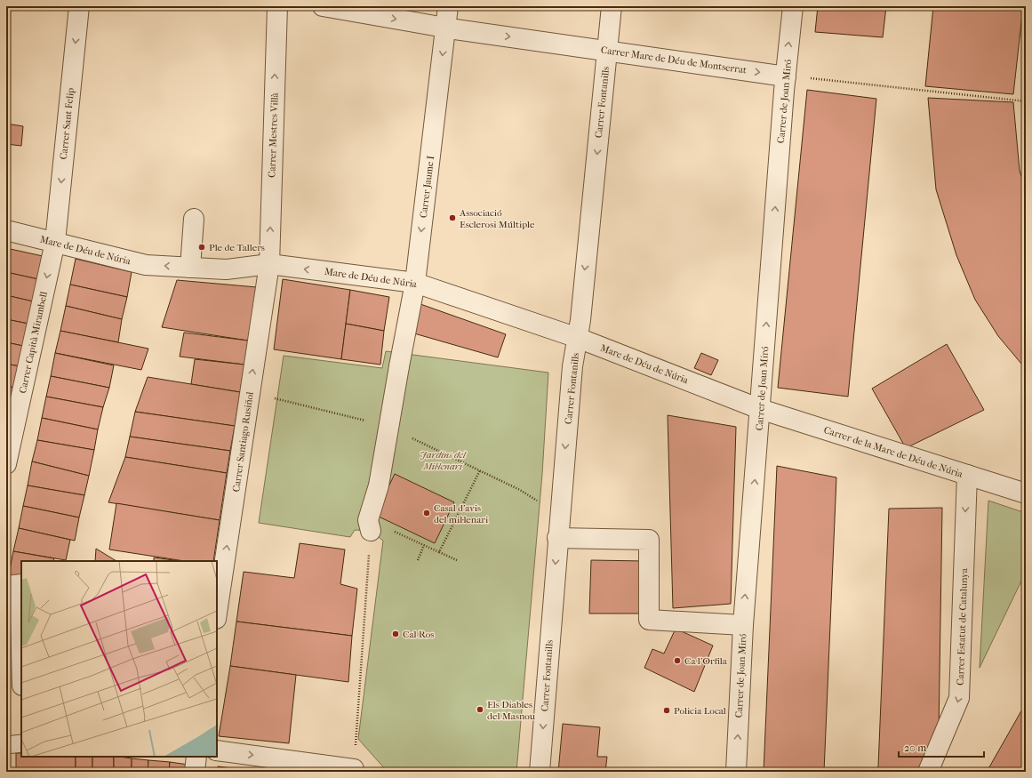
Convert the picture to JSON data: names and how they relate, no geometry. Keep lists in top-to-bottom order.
{
  "streets": {
    "street": [
      "Carrer Mare de Déu de Montserrat",
      "Carrer de Joan Miró",
      "Carrer Fontanills",
      "Carrer Sant Felip",
      "Carrer Mestres Villà",
      "Carrer Jaume I",
      "Mare de Déu de Núria",
      "Carrer Capità Mirambell",
      "Carrer Santiago Rusiñol",
      "Carrer de la Mare de Déu de Núria",
      "Carrer Estatut de Catalunya"
    ]
  },
  "crossings": [
    ["Carrer Mare de Déu de Montserrat", "Carrer de Joan Miró"],
    ["Carrer Mare de Déu de Montserrat", "Carrer Fontanills"],
    ["Carrer Mare de Déu de Montserrat", "Carrer Jaume I"],
    ["Carrer de Joan Miró", "Mare de Déu de Núria"],
    ["Carrer de Joan Miró", "Carrer de la Mare de Déu de Núria"],
    ["Carrer Fontanills", "Mare de Déu de Núria"],
    ["Carrer Sant Felip", "Mare de Déu de Núria"],
    ["Carrer Sant Felip", "Carrer Capità Mirambell"],
    ["Carrer Mestres Villà", "Mare de Déu de Núria"],
    ["Carrer Mestres Villà", "Carrer Santiago Rusiñol"],
    ["Carrer Jaume I", "Mare de Déu de Núria"],
    ["Mare de Déu de Núria", "Carrer Capità Mirambell"],
    ["Mare de Déu de Núria", "Carrer Santiago Rusiñol"],
    ["Mare de Déu de Núria", "Carrer de la Mare de Déu de Núria"],
    ["Carrer de la Mare de Déu de Núria", "Carrer Estatut de Catalunya"]
  ],
  "one_way": [
    "Carrer Mare de Déu de Montserrat",
    "Carrer de Joan Miró",
    "Carrer Fontanills",
    "Carrer Sant Felip",
    "Carrer Mestres Villà",
    "Carrer Jaume I",
    "Mare de Déu de Núria",
    "Carrer Capità Mirambell",
    "Carrer Santiago Rusiñol",
    "Carrer Estatut de Catalunya"
  ],
  "parks": ["Jardins del Mil·lenari"],
  "places": [
    "Associació Esclerosi Múltiple",
    "Ple de Tallers",
    "Casal d'avis del mil·lenari",
    "Cal Ros",
    "Ca l'Orfila",
    "Els Diables del Masnou",
    "Policia Local"
  ],
  "scale_bar": "20 m"
}
